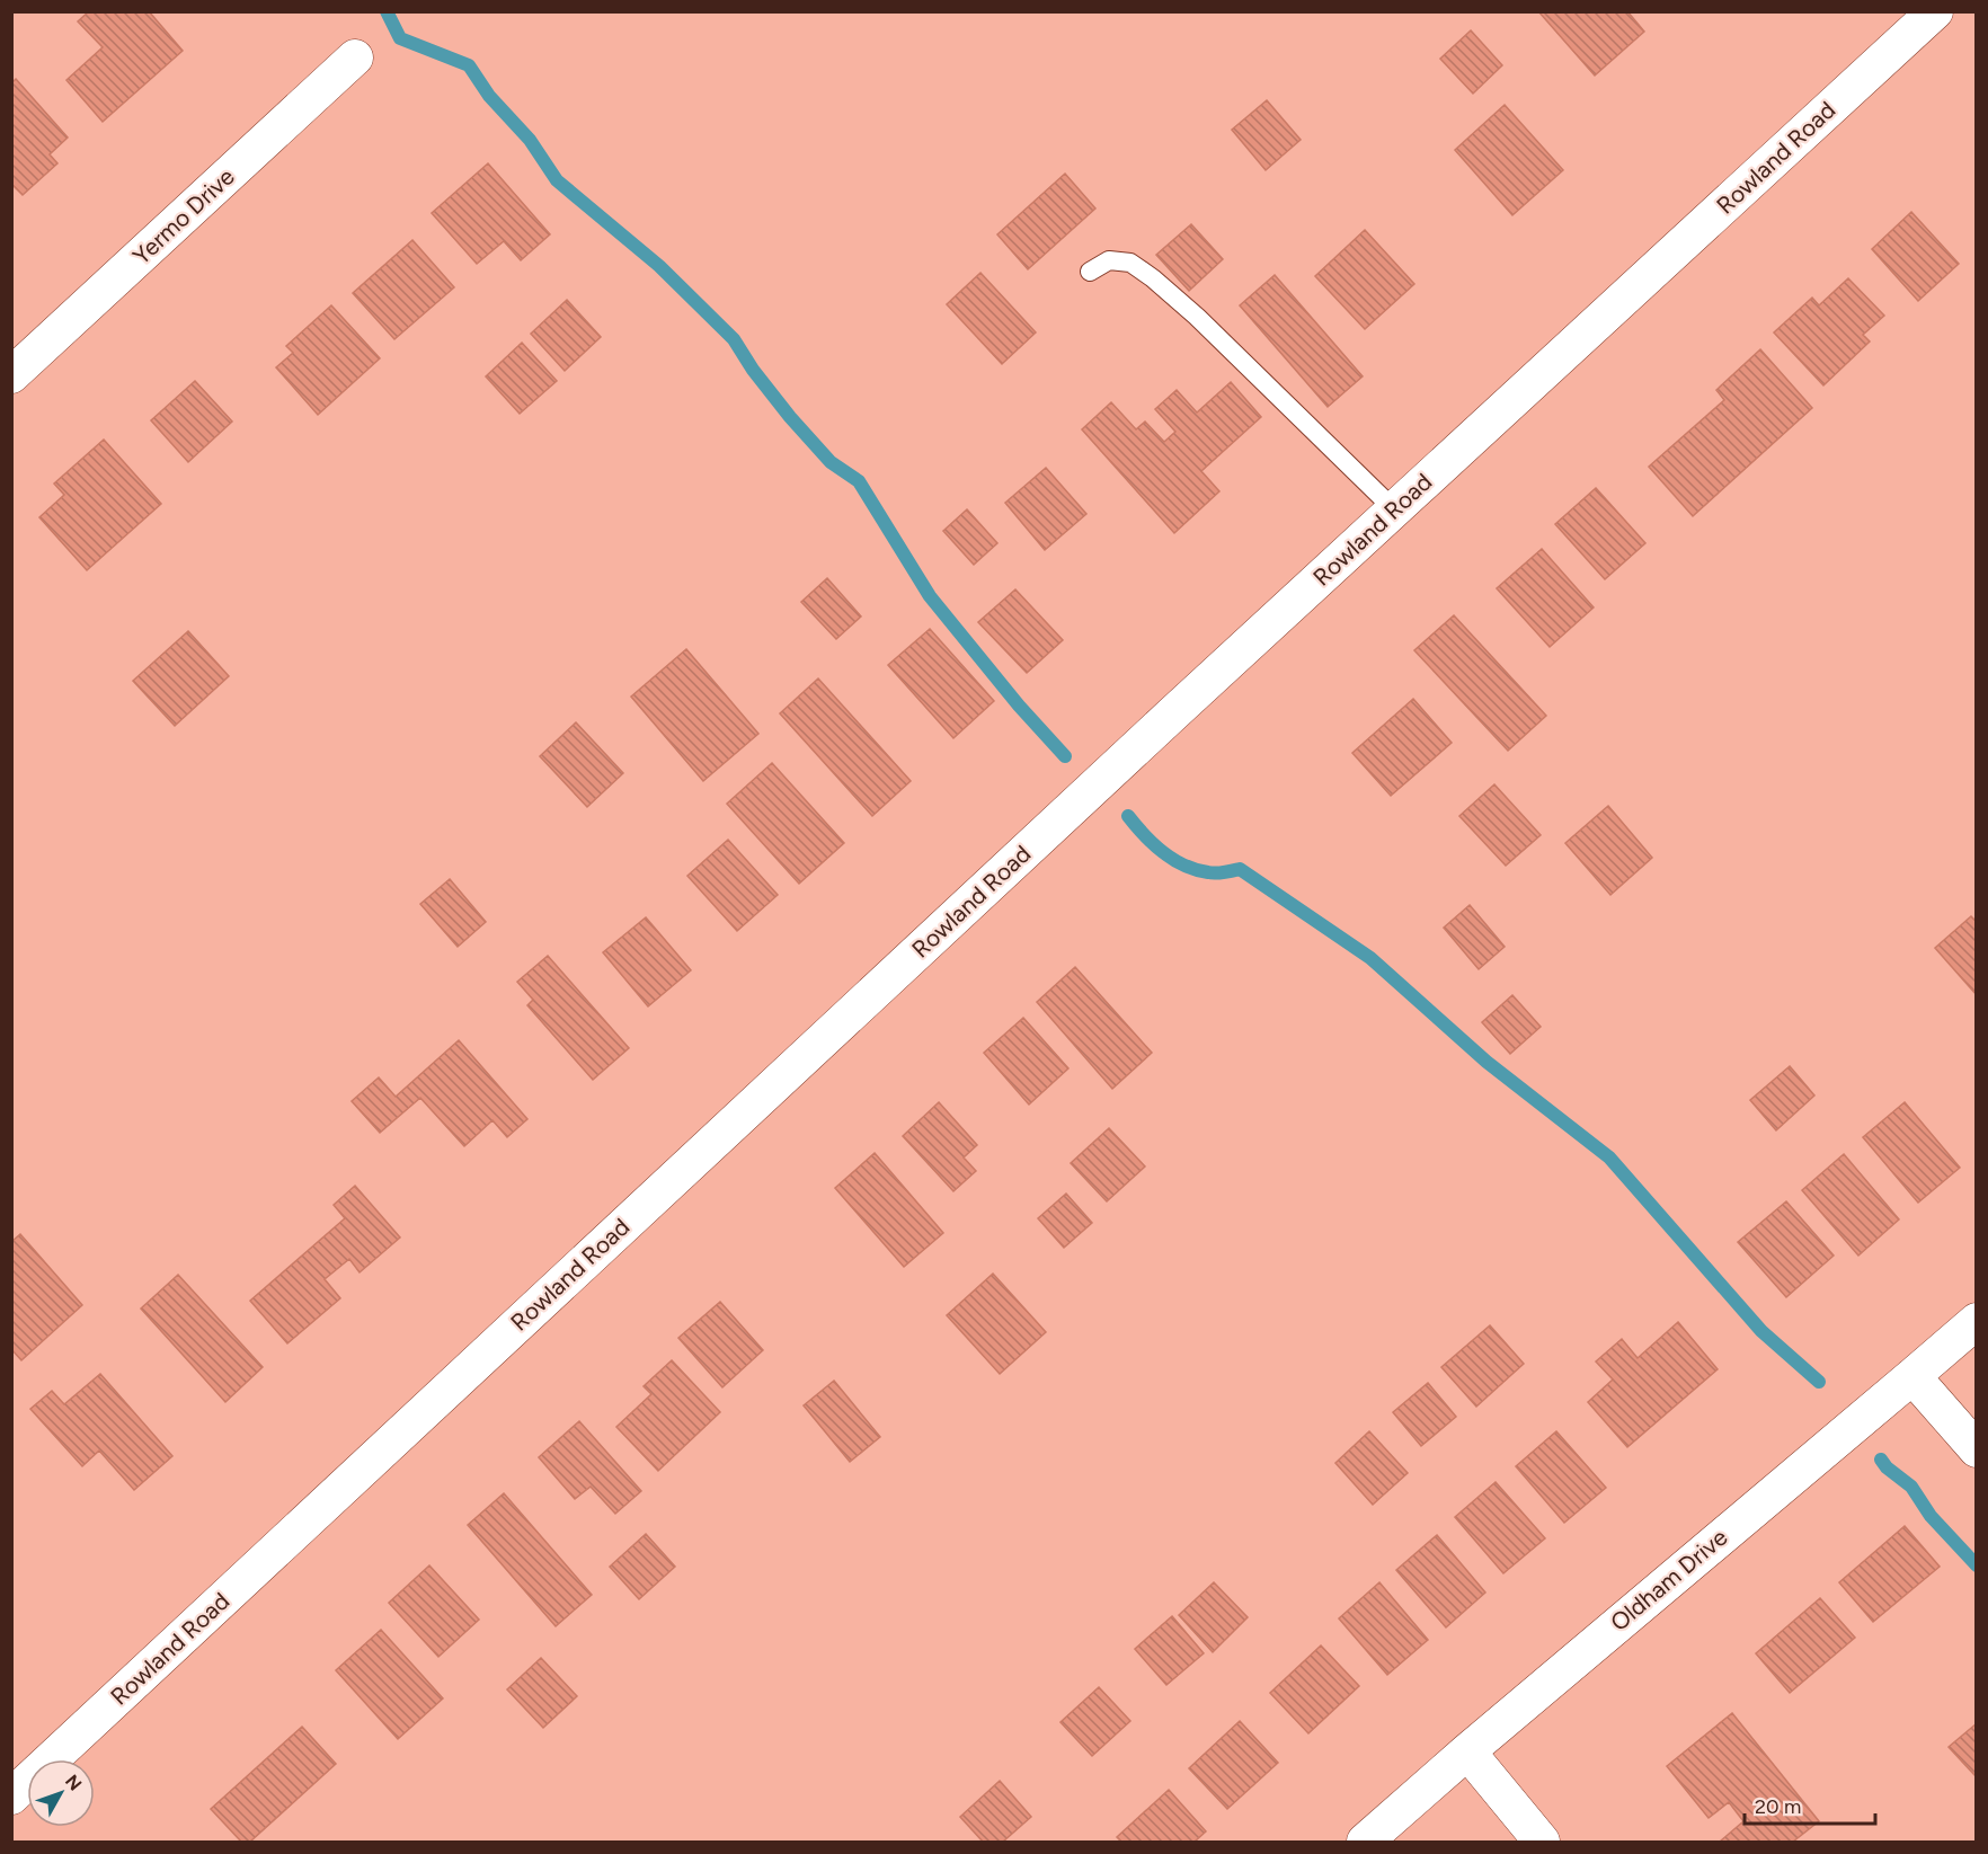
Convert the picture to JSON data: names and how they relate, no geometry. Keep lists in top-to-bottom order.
{
  "streets": {
    "street": ["Rowland Road", "Yermo Drive", "Oldham Drive"]
  },
  "scale_bar": "20 m",
  "north": "top right"
}
